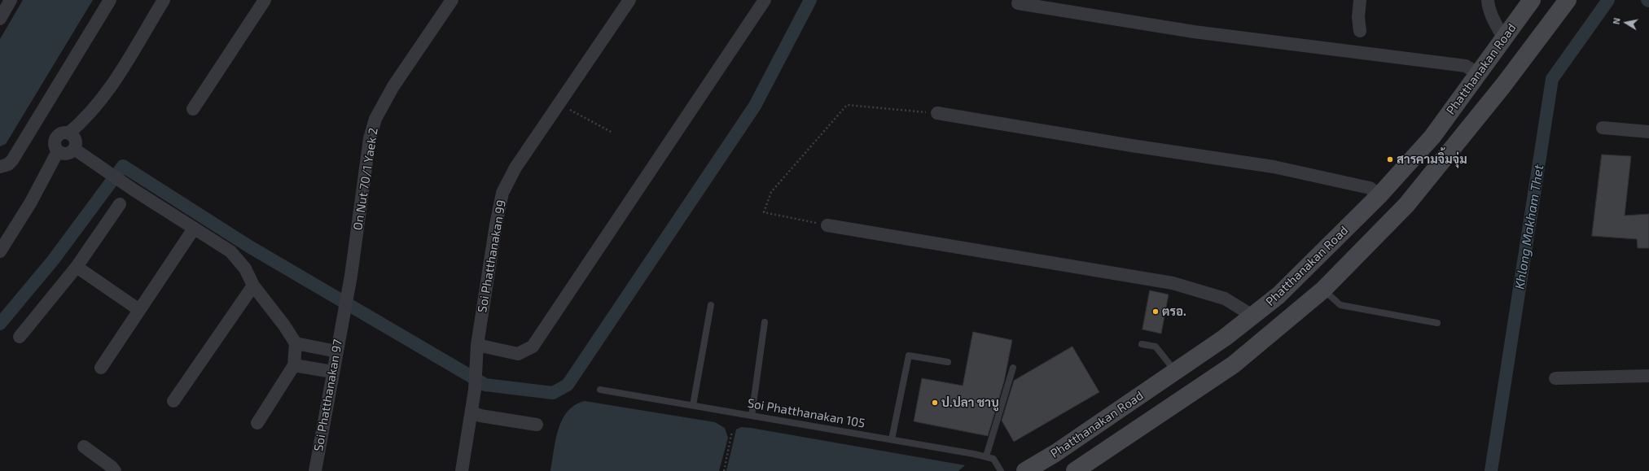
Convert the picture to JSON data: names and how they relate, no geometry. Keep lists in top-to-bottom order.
{
  "streets": {
    "main road": ["Phatthanakan Road"],
    "street": ["On Nut 70/1 Yaek 2", "Soi Phatthanakan 99", "Soi Phatthanakan 97"],
    "lane": ["Soi Phatthanakan 105"]
  },
  "crossings": [
    ["On Nut 70/1 Yaek 2", "Soi Phatthanakan 97"]
  ],
  "water": ["Khlong Makham Thet"],
  "places": ["สารคามจิ้มจุ่ม", "ตรอ.", "ป.ปลา ชาบู"],
  "north": "left"
}
